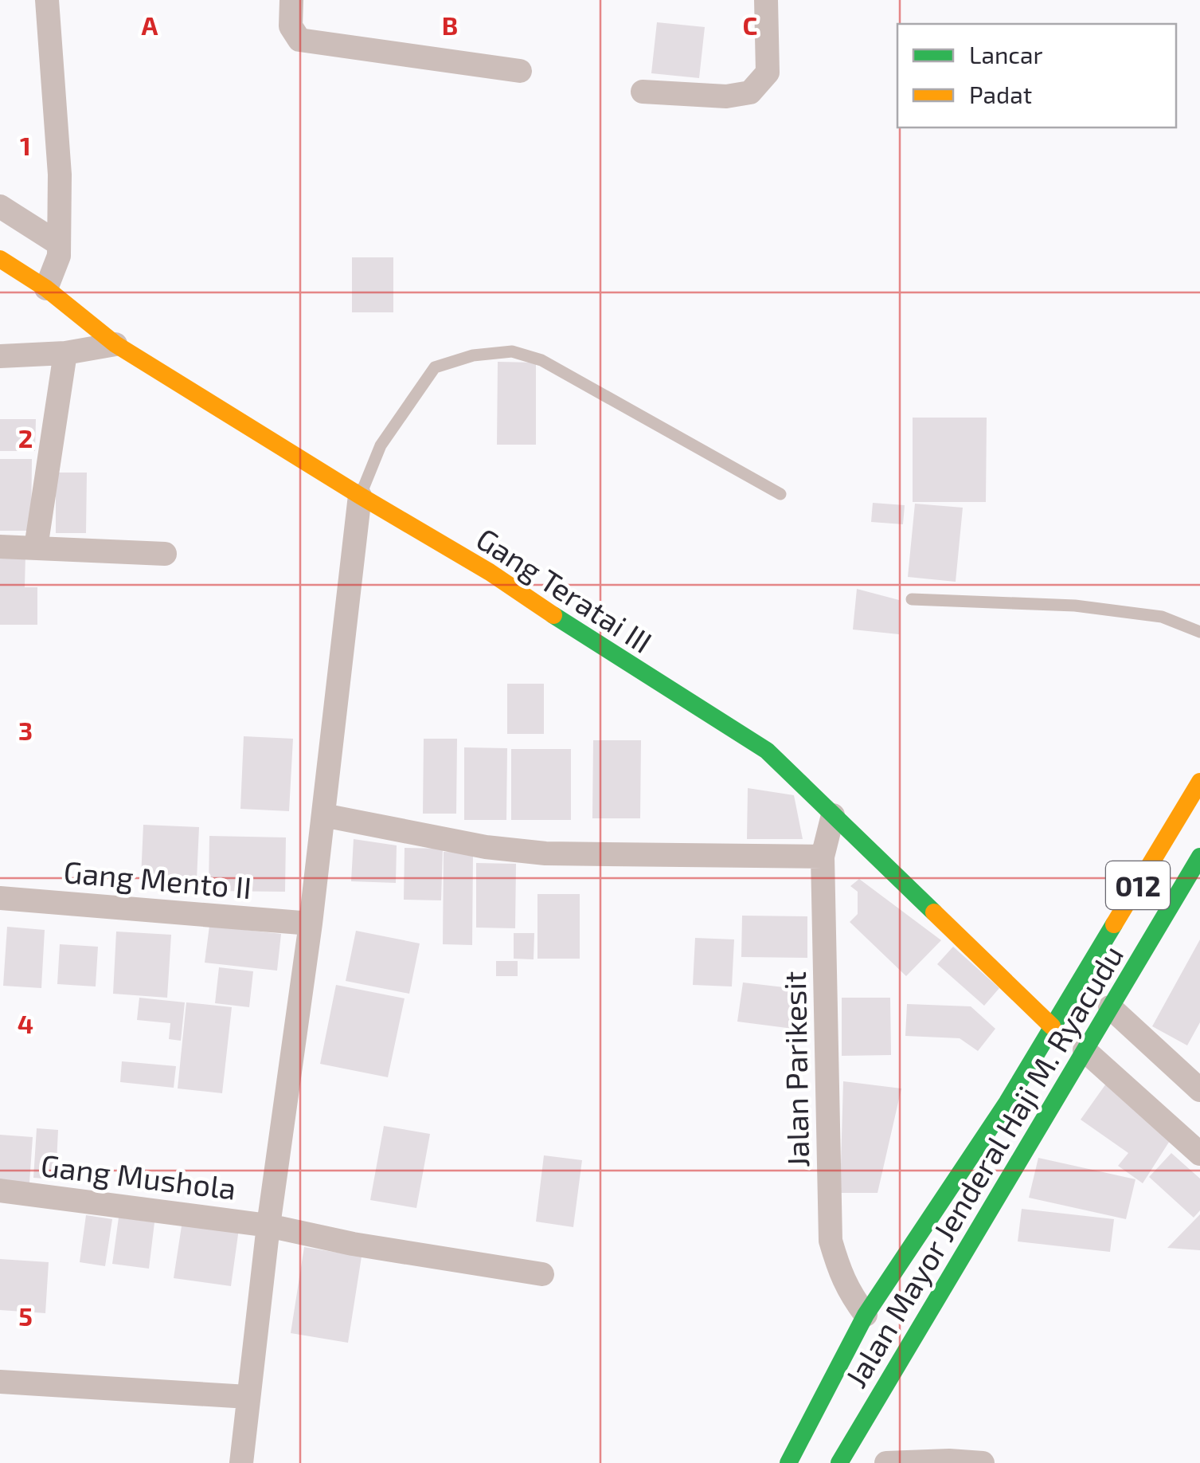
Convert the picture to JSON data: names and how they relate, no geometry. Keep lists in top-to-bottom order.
{
  "streets": {
    "main road": ["Gang Teratai III", "012", "Jalan Mayor Jenderal Haji M. Ryacudu"],
    "street": ["Gang Mento II", "Jalan Parikesit", "Gang Mushola"]
  },
  "crossings": [
    ["Gang Teratai III", "Jalan Parikesit"],
    ["Gang Teratai III", "Jalan Mayor Jenderal Haji M. Ryacudu"],
    ["Jalan Parikesit", "Jalan Mayor Jenderal Haji M. Ryacudu"]
  ],
  "legend": ["Lancar", "Padat"],
  "grid": {
    "columns": ["A", "B", "C"],
    "rows": [
      "1",
      "2",
      "3",
      "4",
      "5"
    ]
  }
}
